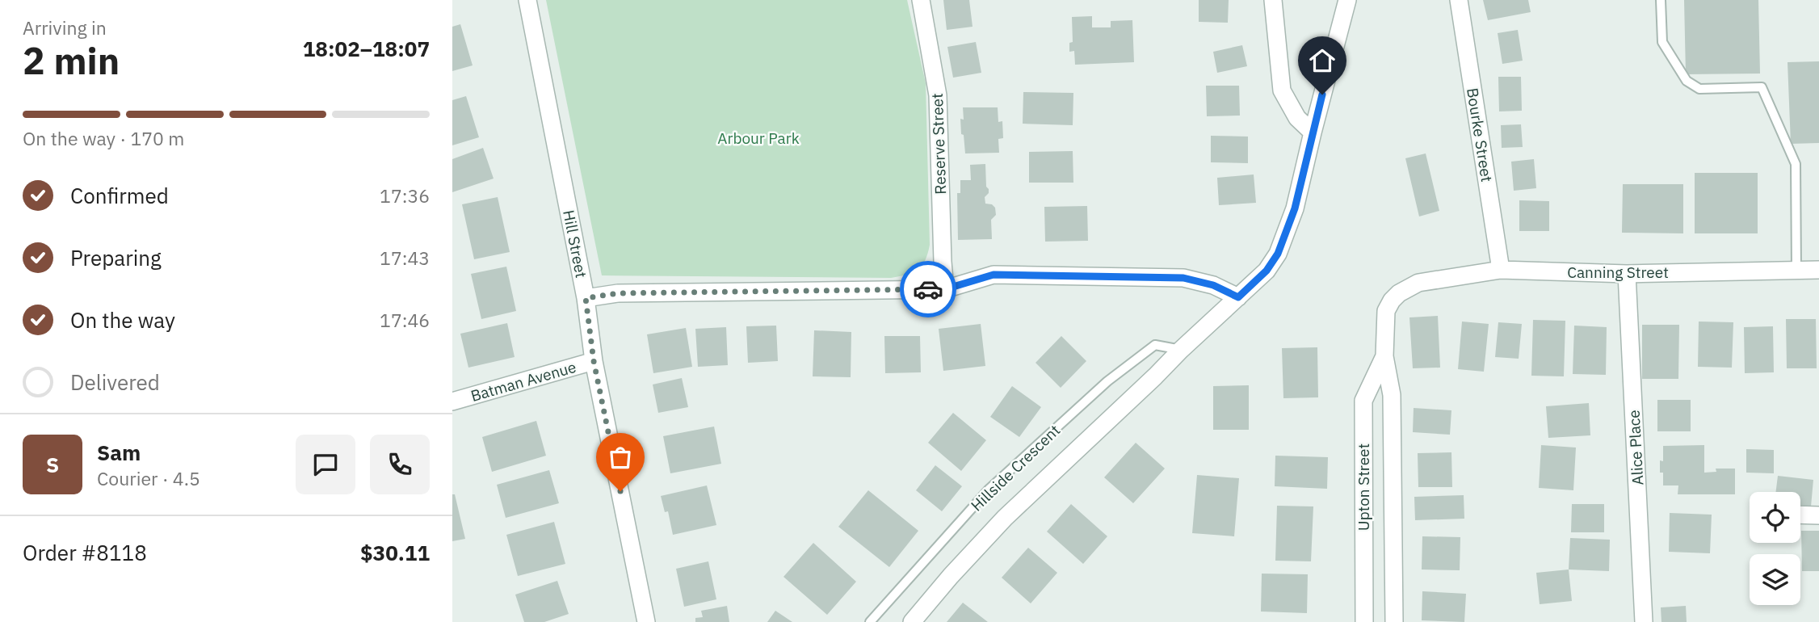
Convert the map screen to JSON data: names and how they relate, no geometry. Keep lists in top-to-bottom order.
{
  "streets": {
    "street": [
      "Bourke Street",
      "Reserve Street",
      "Hill Street",
      "Canning Street",
      "Batman Avenue",
      "Alice Place",
      "Hillside Crescent",
      "Upton Street"
    ]
  },
  "crossings": [
    ["Bourke Street", "Canning Street"],
    ["Hill Street", "Batman Avenue"],
    ["Canning Street", "Alice Place"],
    ["Canning Street", "Upton Street"]
  ],
  "parks": ["Arbour Park"],
  "page": {
    "heading": ["2 min", "Arriving in", "18:02–18:07"],
    "panel": [
      "Sam",
      "Courier · 4.5",
      "Order #8118",
      "$30.11"
    ],
    "bar": "On the way · 170 m",
    "list": [
      ["Confirmed", "17:36"],
      ["Preparing", "17:43"],
      ["On the way", "17:46"],
      "Delivered"
    ],
    "round": "S"
  }
}
